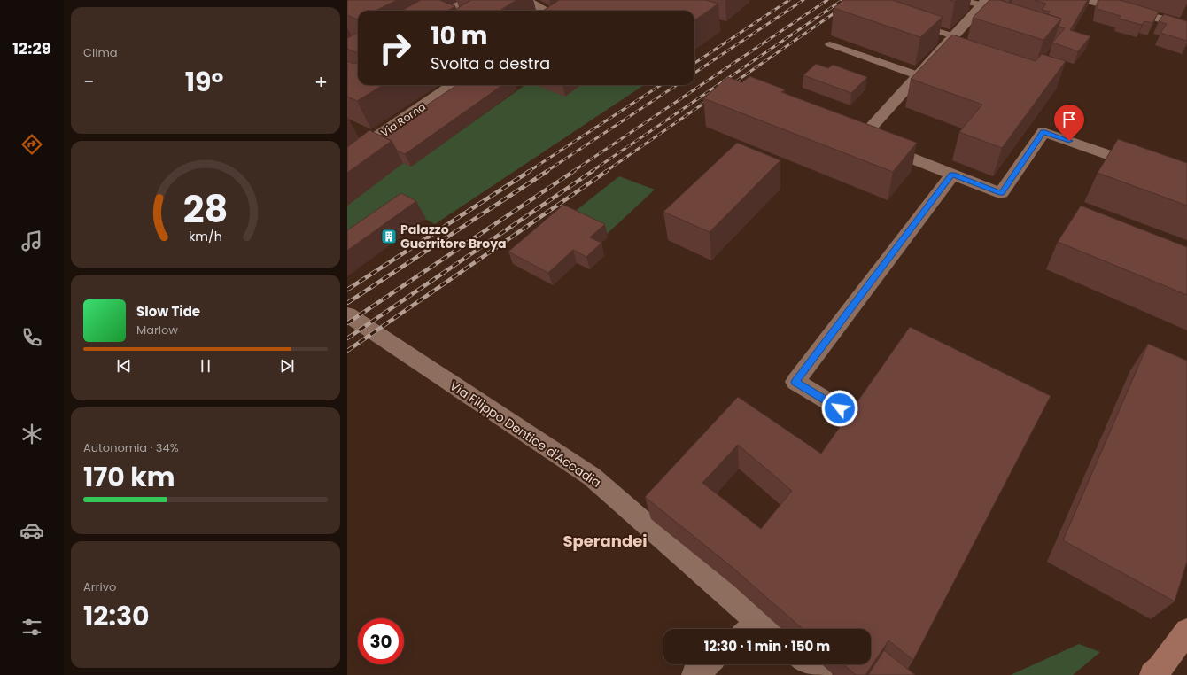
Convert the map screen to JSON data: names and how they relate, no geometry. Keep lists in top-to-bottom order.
{
  "streets": {
    "street": ["Via Roma", "Via Filippo Dentice d'Accadia"]
  },
  "districts": ["Sperandei"],
  "places": {
    "building": ["Palazzo Guerritore Broya"]
  },
  "page": {
    "tabs": "12:29",
    "tile": [
      "Clima",
      ["Autonomia · 34%", "170 km"],
      ["Arrivo", "12:30"]
    ],
    "turn": ["10 m", "Svolta a destra"],
    "heat": ["−", "19°", "+"],
    "song": ["Slow Tide", "Marlow"],
    "limit": "30",
    "trip": "12:30 · 1 min · 150 m",
    "gauge": ["28", "km/h"]
  }
}
